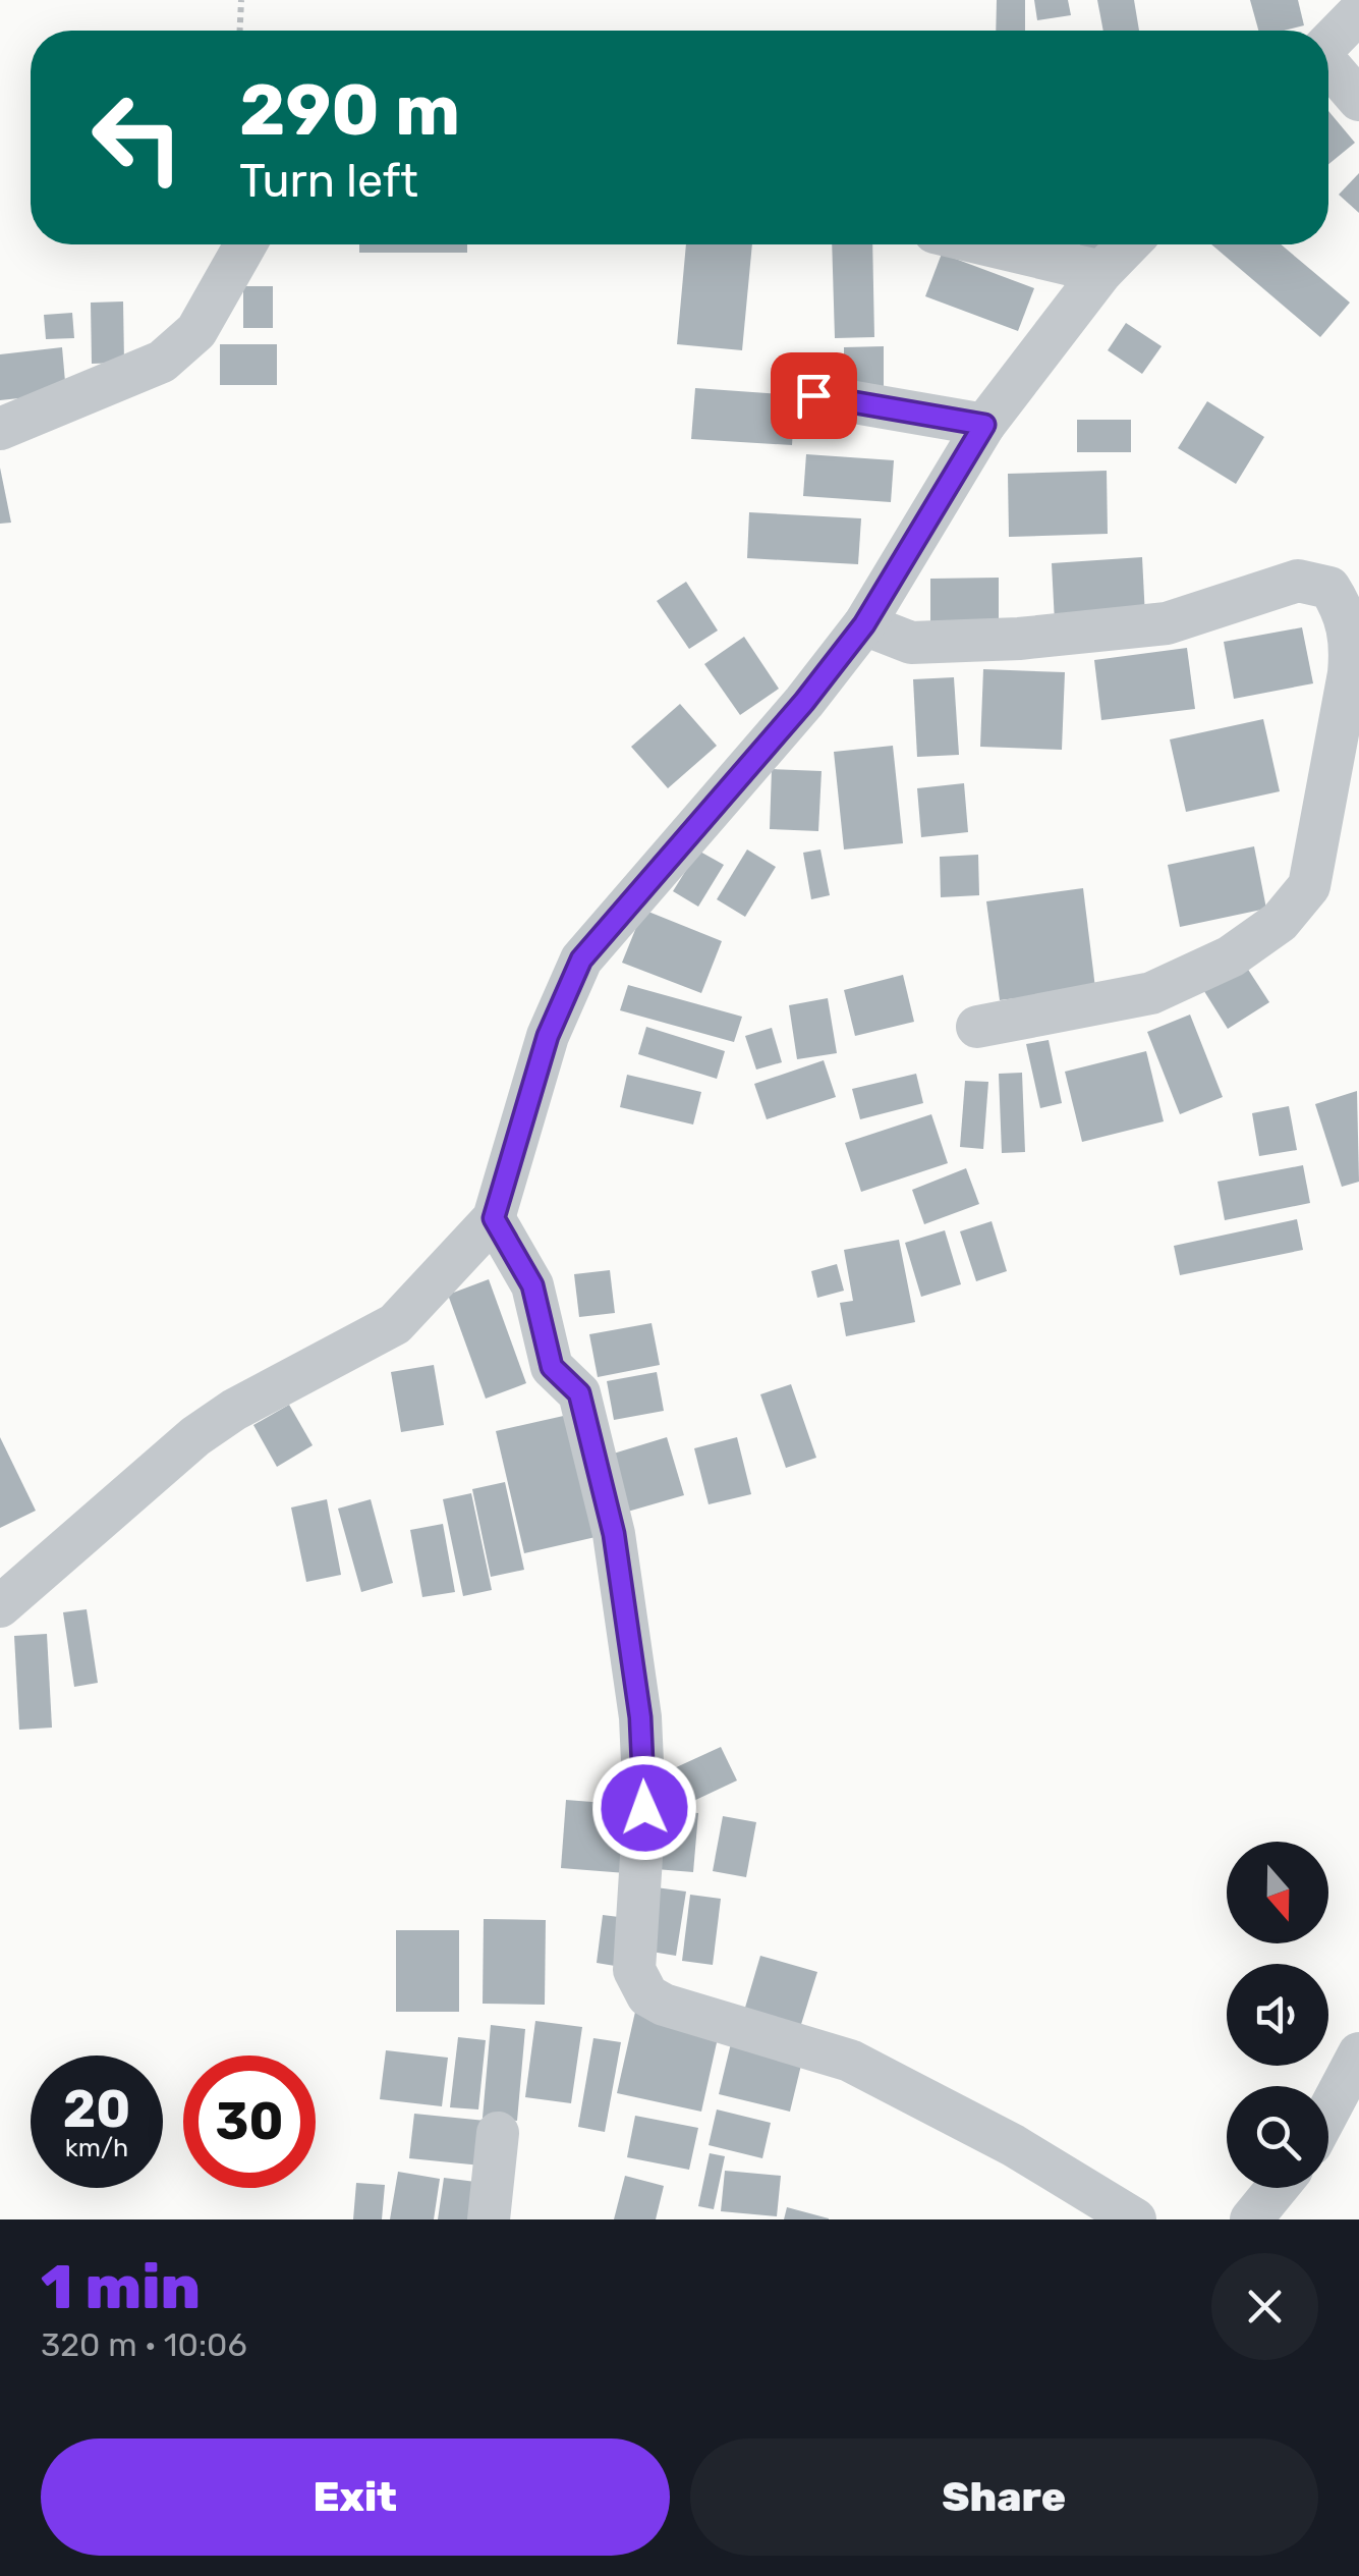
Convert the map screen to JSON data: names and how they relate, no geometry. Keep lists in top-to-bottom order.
{
  "north": "bottom",
  "page": {
    "turn": ["290 m", "Turn left"],
    "speed": "20 km/h",
    "limit": "30",
    "heading": ["1 min", "320 m · 10:06"],
    "buttons": ["Exit", "Share"]
  }
}
